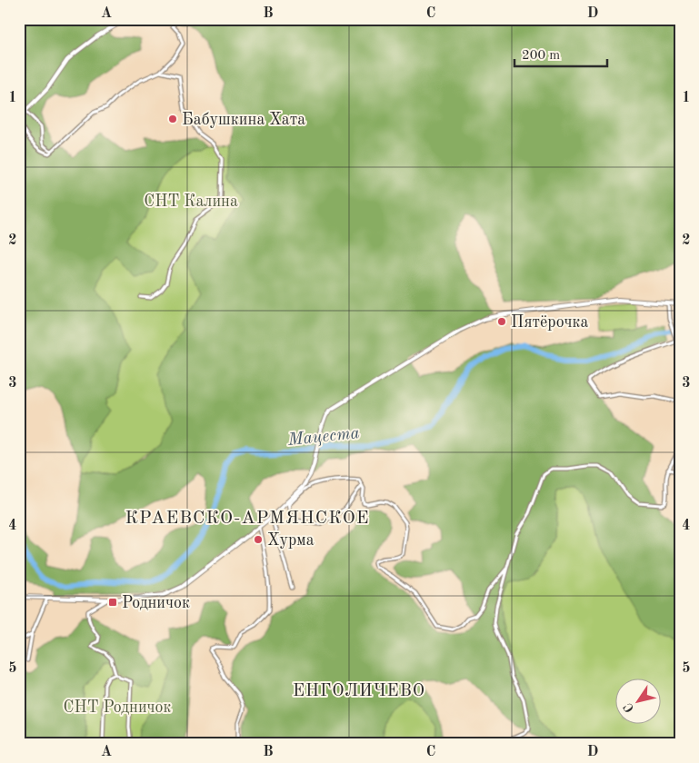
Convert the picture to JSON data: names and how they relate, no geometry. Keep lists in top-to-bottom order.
{
  "districts": ["КРАЕВСКО-АРМЯНСКОЕ", "ЕНГОЛИЧЕВО"],
  "water": ["Мацеста"],
  "parks": ["СНТ Калина", "СНТ Родничок"],
  "places": {
    "other": ["Бабушкина Хата", "Пятёрочка", "Хурма"],
    "transit": ["Родничок"]
  },
  "scale_bar": "200 m",
  "north": "bottom left",
  "grid": {
    "columns": [
      "A",
      "B",
      "C",
      "D"
    ],
    "rows": [
      "1",
      "2",
      "3",
      "4",
      "5"
    ]
  }
}
